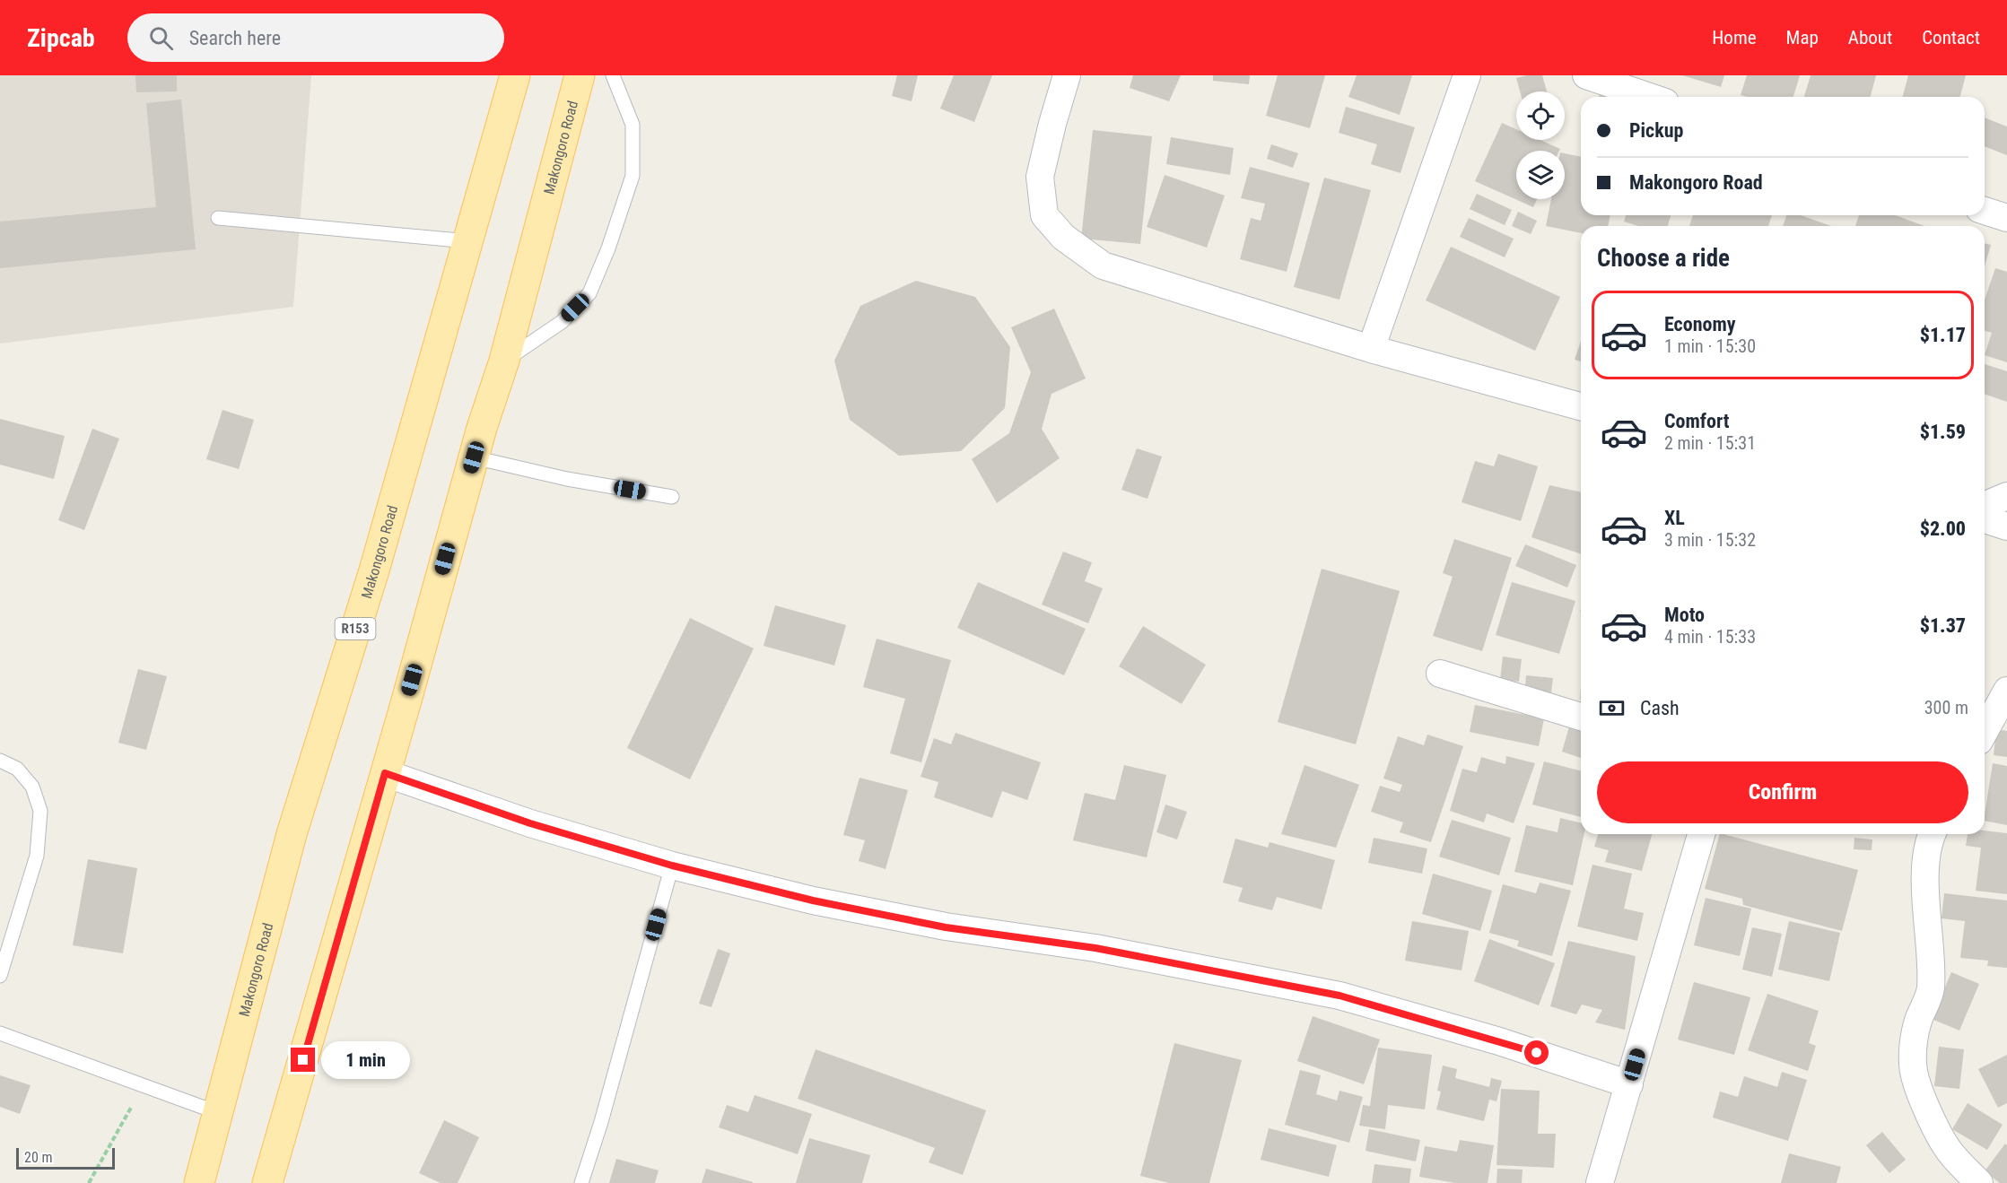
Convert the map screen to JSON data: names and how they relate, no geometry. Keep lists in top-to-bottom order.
{
  "streets": {
    "main road": ["Makongoro Road", "R153"]
  },
  "scale_bar": "20 m",
  "page": {
    "header": "Zipcab",
    "search": "Search here",
    "nav": [
      "Home",
      "Map",
      "About",
      "Contact"
    ],
    "banner": ["Pickup", "Makongoro Road"],
    "heading": "Choose a ride",
    "list": [
      {
        "name": "Economy",
        "note": "1 min · 15:30",
        "value": "$1.17"
      },
      {
        "name": "Comfort",
        "note": "2 min · 15:31",
        "value": "$1.59"
      },
      {
        "name": "XL",
        "note": "3 min · 15:32",
        "value": "$2.00"
      },
      {
        "name": "Moto",
        "note": "4 min · 15:33",
        "value": "$1.37"
      }
    ],
    "pay": ["Cash", "300 m"],
    "buttons": "Confirm",
    "bubble": "1 min",
    "scale": "20 m"
  }
}
